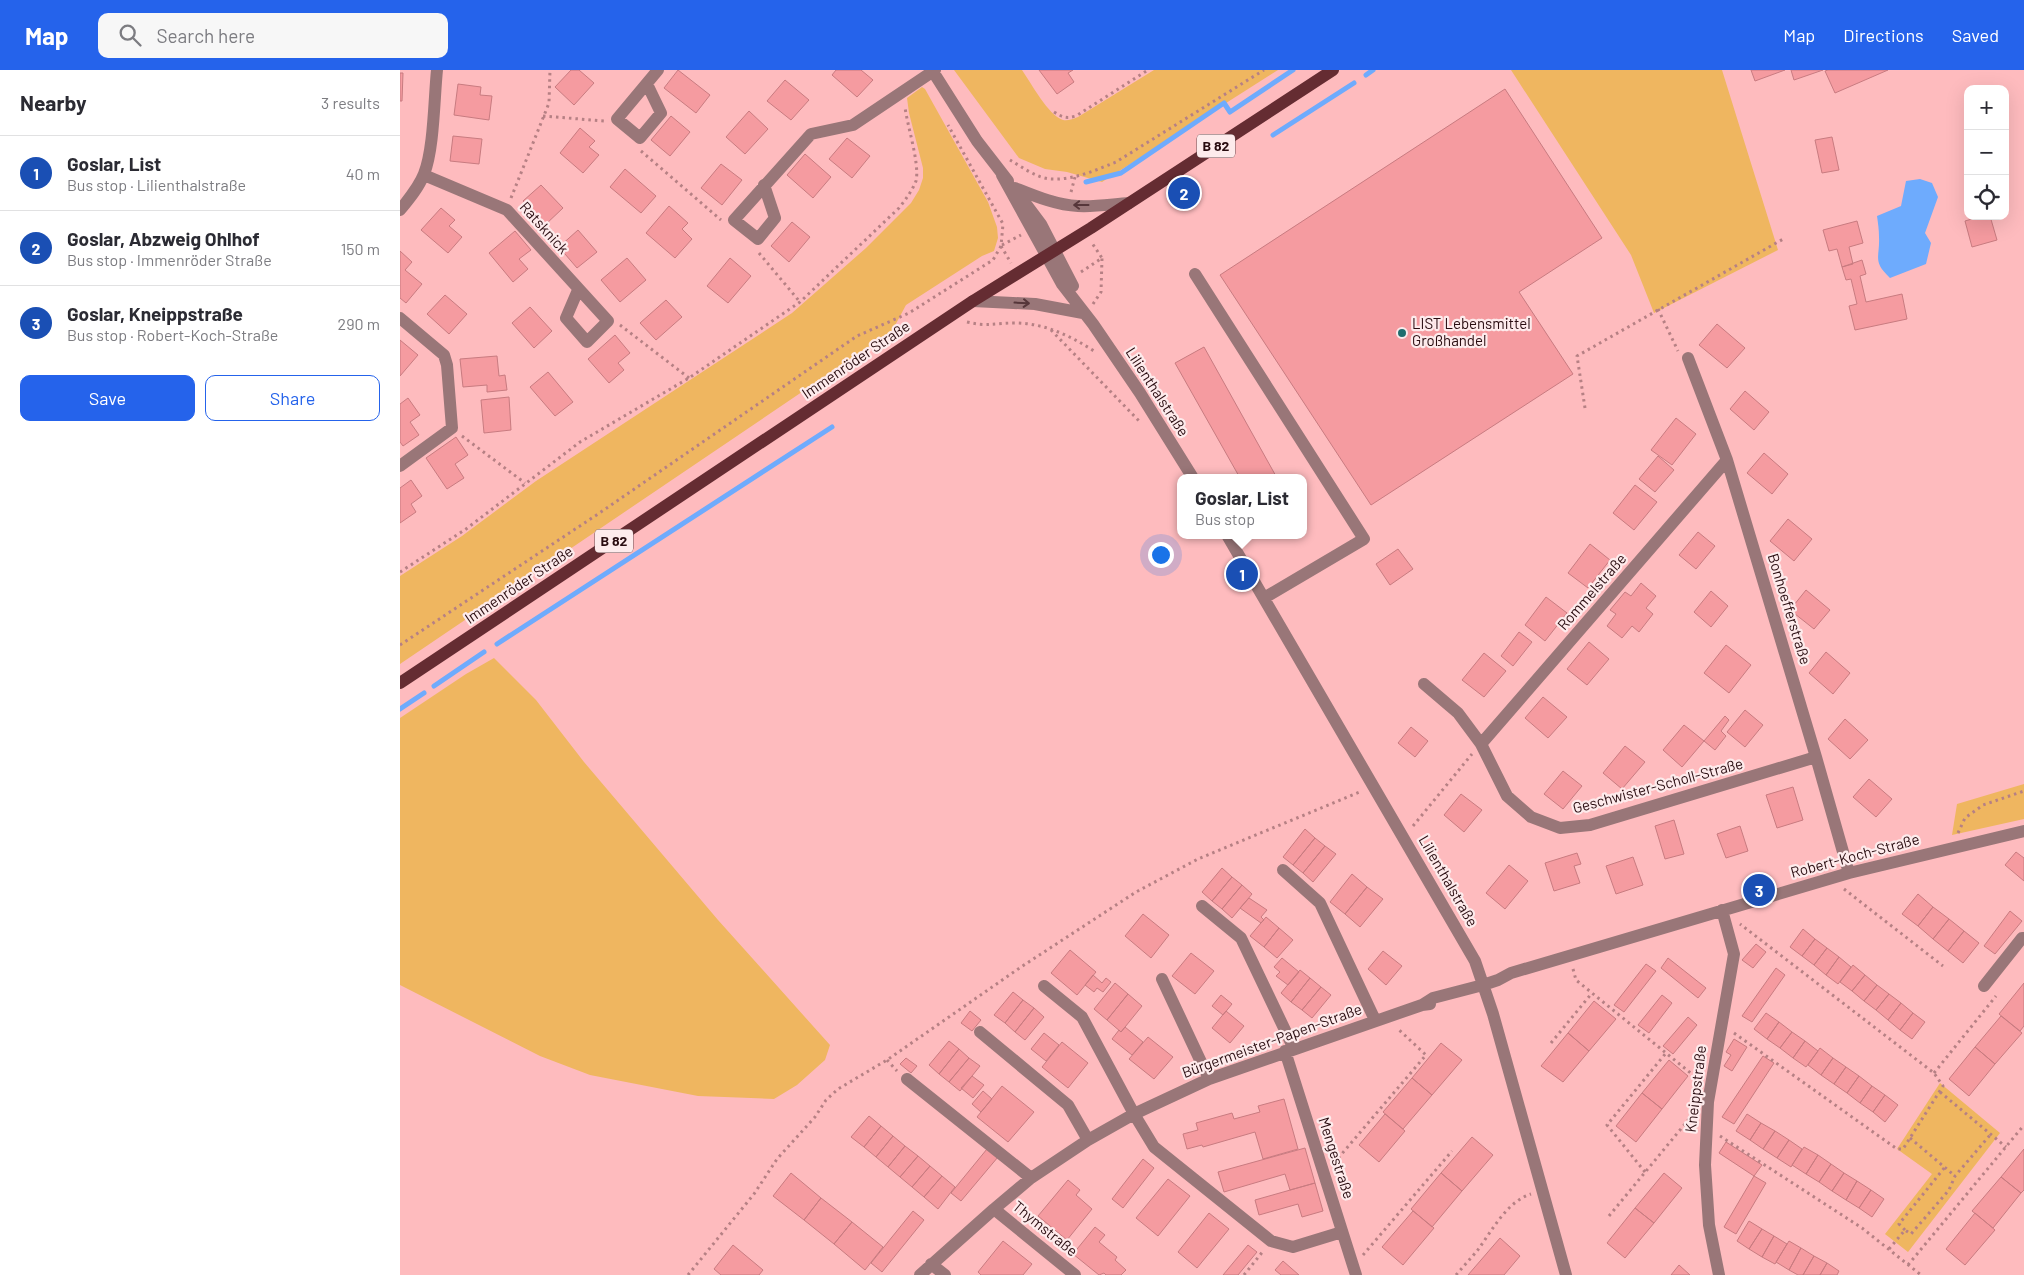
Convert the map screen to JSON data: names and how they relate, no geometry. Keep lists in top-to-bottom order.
{
  "streets": {
    "main road": ["B 82", "Immenröder Straße"],
    "street": [
      "Ratsknick",
      "Lilienthalstraße",
      "Rommelstraße",
      "Bonhoefferstraße",
      "Geschwister-Scholl-Straße",
      "Robert-Koch-Straße",
      "Bürgermeister-Papen-Straße",
      "Kneippstraße",
      "Mengestraße",
      "Thymstraße"
    ]
  },
  "crossings": [
    ["Immenröder Straße", "Lilienthalstraße"],
    ["Lilienthalstraße", "Robert-Koch-Straße"],
    ["Lilienthalstraße", "Bürgermeister-Papen-Straße"],
    ["Rommelstraße", "Bonhoefferstraße"],
    ["Rommelstraße", "Geschwister-Scholl-Straße"],
    ["Bonhoefferstraße", "Geschwister-Scholl-Straße"],
    ["Bonhoefferstraße", "Robert-Koch-Straße"],
    ["Robert-Koch-Straße", "Bürgermeister-Papen-Straße"],
    ["Robert-Koch-Straße", "Kneippstraße"],
    ["Bürgermeister-Papen-Straße", "Mengestraße"],
    ["Bürgermeister-Papen-Straße", "Thymstraße"]
  ],
  "places": ["LIST Lebensmittel Großhandel"],
  "page": {
    "header": "Map",
    "search": "Search here",
    "nav": ["Map", "Directions", "Saved"],
    "heading": ["Nearby", "3 results"],
    "map_buttons": ["+", "−"],
    "list": [
      {
        "mark": "1",
        "name": "Goslar, List",
        "note": "Bus stop · Lilienthalstraße",
        "value": "40 m"
      },
      {
        "mark": "2",
        "name": "Goslar, Abzweig Ohlhof",
        "note": "Bus stop · Immenröder Straße",
        "value": "150 m"
      },
      {
        "mark": "3",
        "name": "Goslar, Kneippstraße",
        "note": "Bus stop · Robert-Koch-Straße",
        "value": "290 m"
      }
    ],
    "pins": ["2", "1", "3"],
    "buttons": ["Save", "Share"],
    "popup": ["Goslar, List", "Bus stop"]
  }
}
